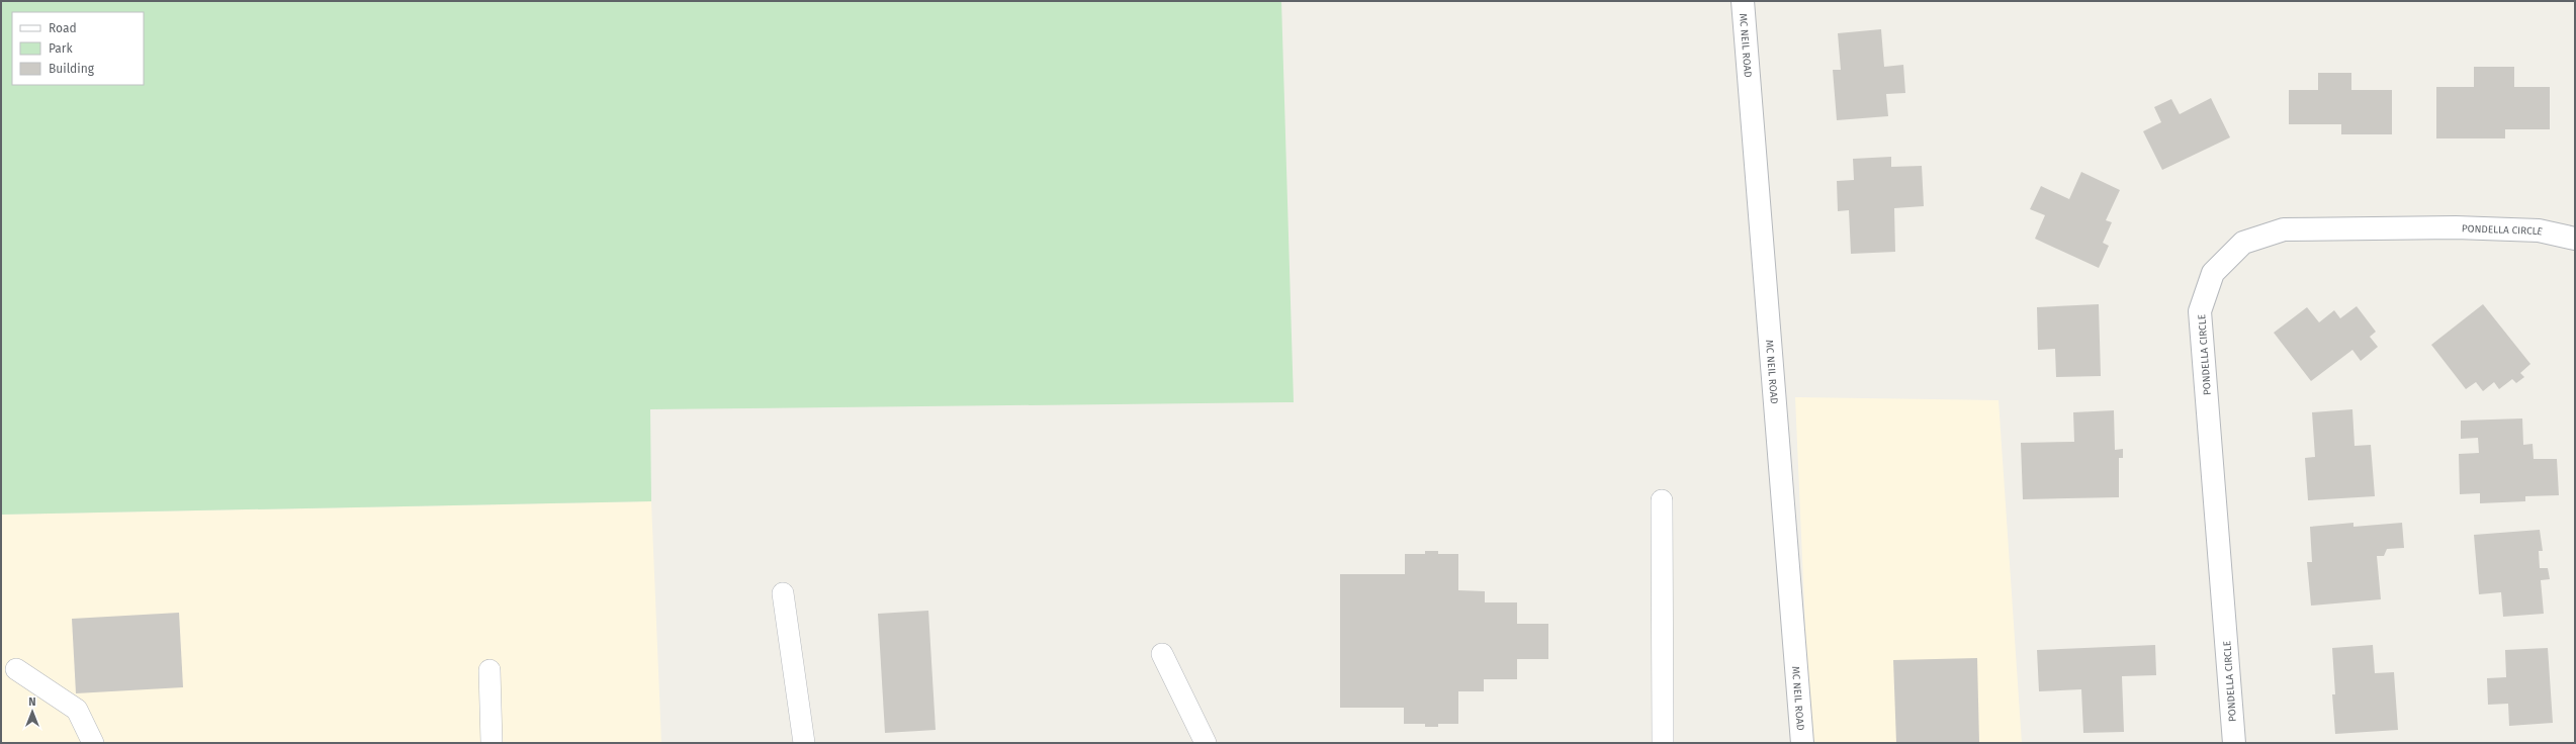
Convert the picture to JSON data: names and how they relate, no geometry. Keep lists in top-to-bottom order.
{
  "streets": {
    "street": ["MC NEIL ROAD", "PONDELLA CIRCLE"]
  },
  "legend": ["Road", "Park", "Building"],
  "north": "top"
}
